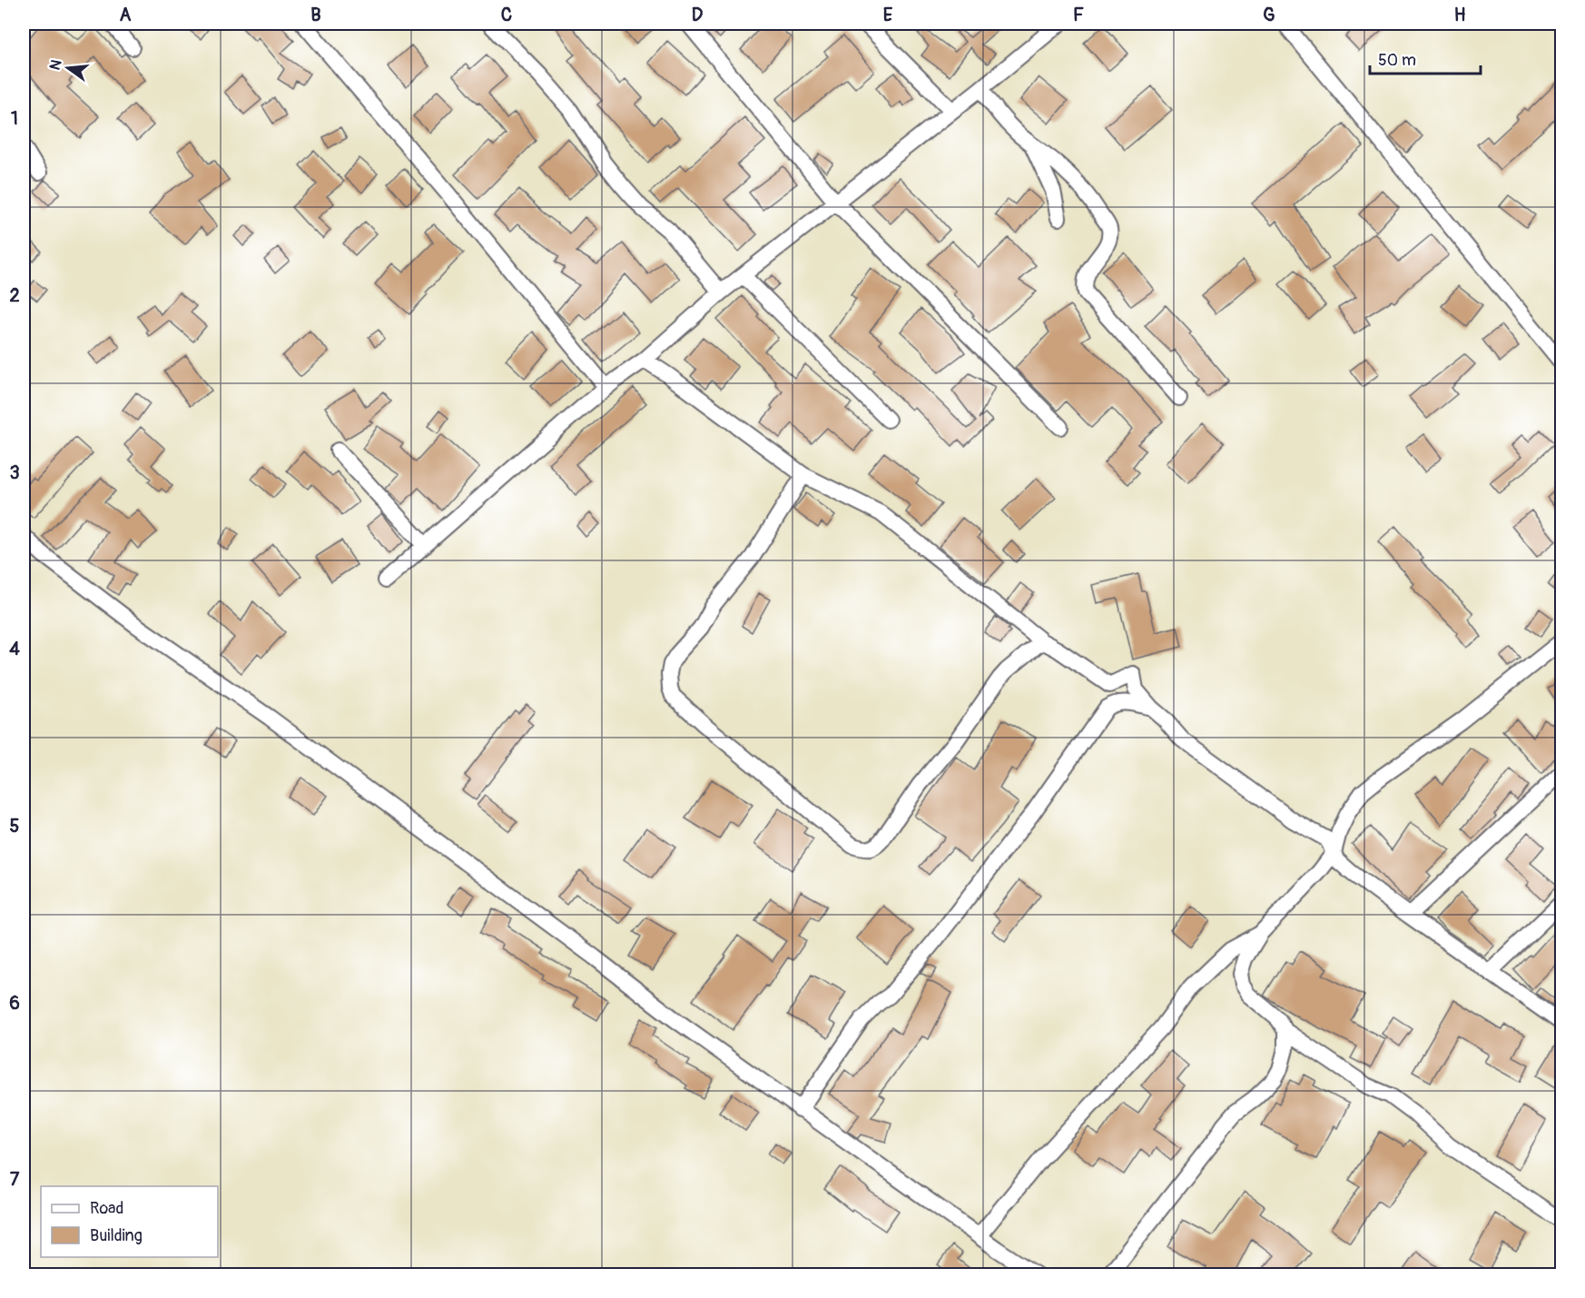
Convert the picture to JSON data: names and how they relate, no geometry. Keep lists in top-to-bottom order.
{
  "legend": ["Road", "Building"],
  "scale_bar": "50 m",
  "north": "left",
  "grid": {
    "columns": [
      "A",
      "B",
      "C",
      "D",
      "E",
      "F",
      "G",
      "H"
    ],
    "rows": [
      "1",
      "2",
      "3",
      "4",
      "5",
      "6",
      "7"
    ]
  }
}
